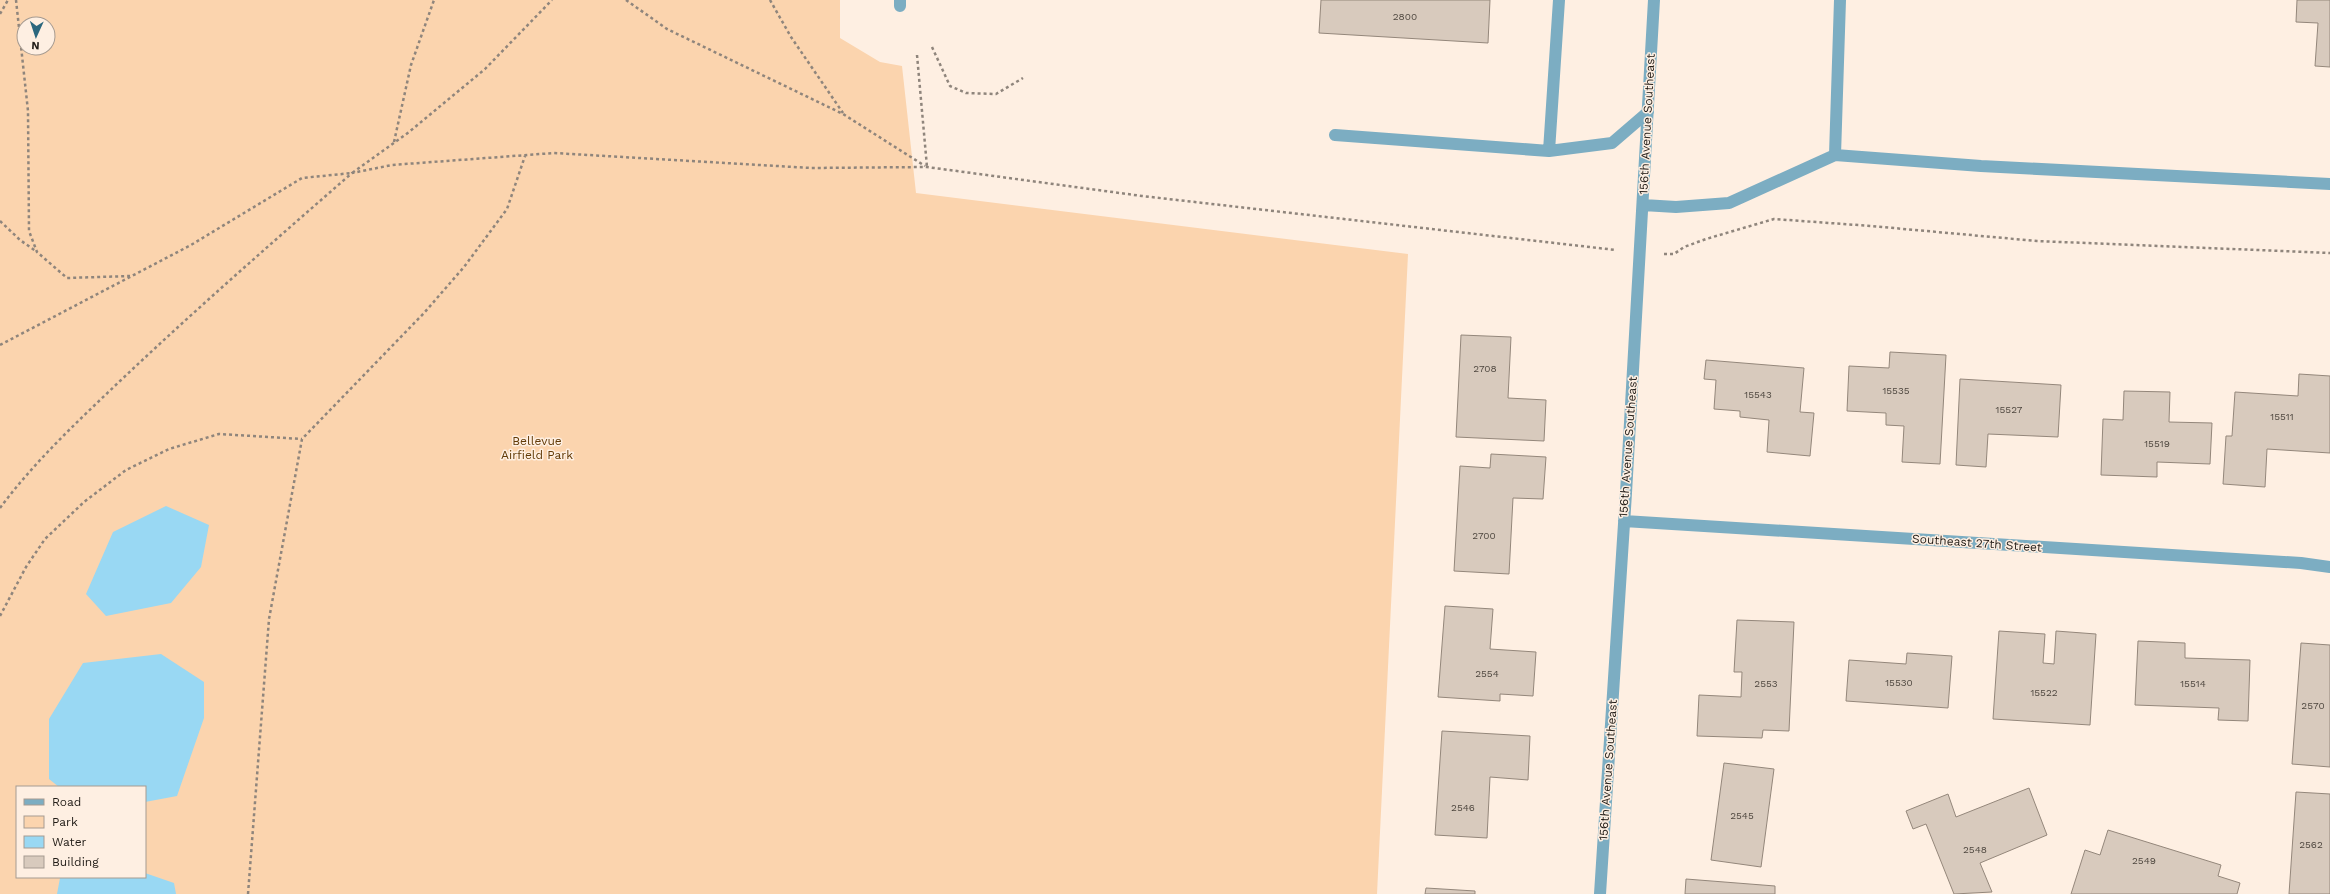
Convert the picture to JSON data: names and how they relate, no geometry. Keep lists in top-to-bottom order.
{
  "streets": {
    "street": ["156th Avenue Southeast", "Southeast 27th Street"]
  },
  "crossings": [
    ["156th Avenue Southeast", "Southeast 27th Street"]
  ],
  "parks": ["Bellevue Airfield Park"],
  "house_numbers": [
    "2800",
    "2708",
    "15535",
    "15543",
    "15527",
    "15511",
    "15519",
    "2700",
    "2554",
    "15530",
    "2553",
    "15514",
    "15522",
    "2570",
    "2546",
    "2545",
    "2562",
    "2548",
    "2549"
  ],
  "legend": [
    "Road",
    "Park",
    "Water",
    "Building"
  ],
  "north": "bottom"
}
